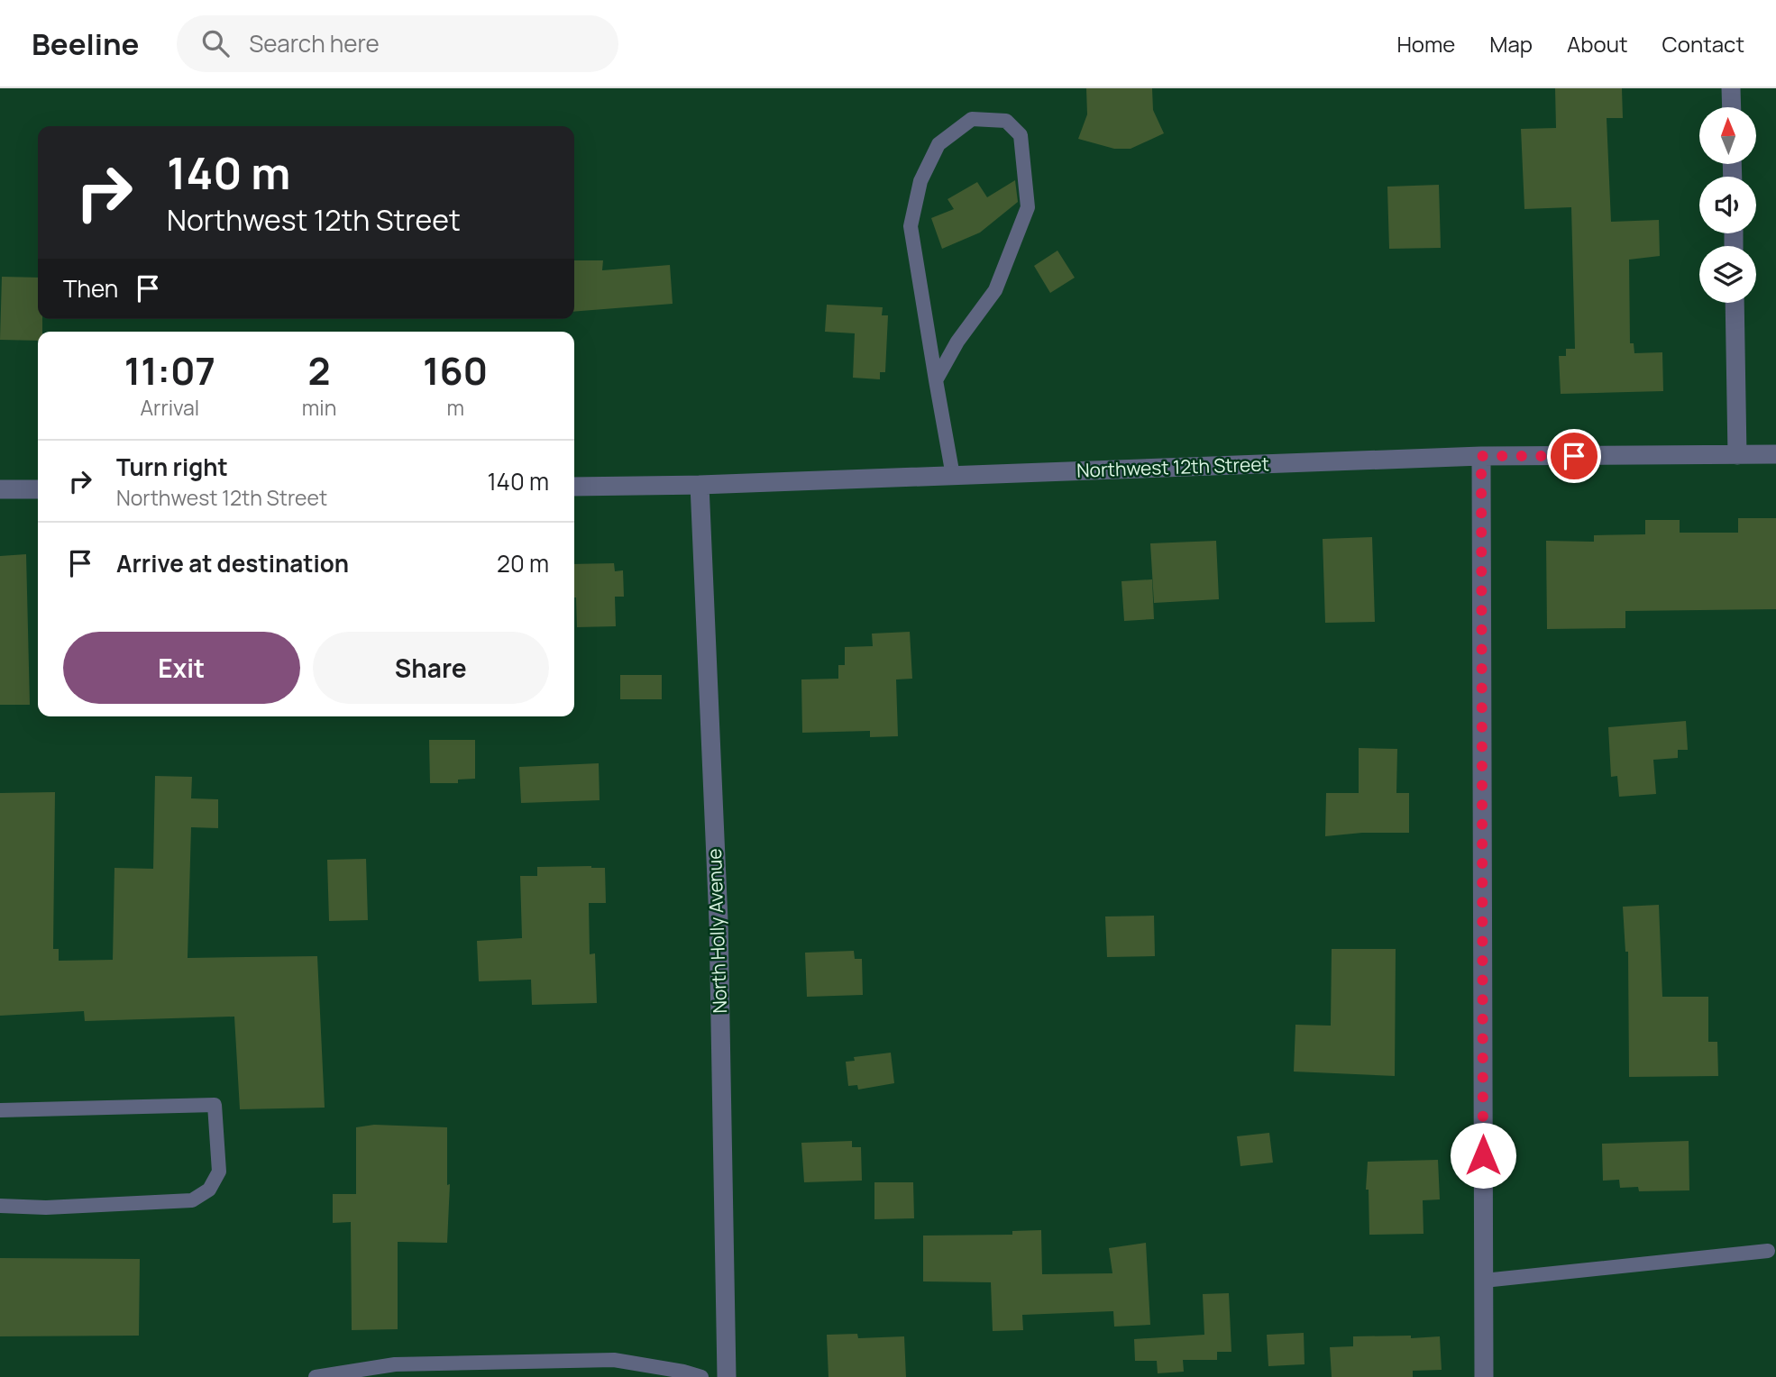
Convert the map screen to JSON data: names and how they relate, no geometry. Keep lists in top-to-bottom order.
{
  "streets": {
    "street": ["Northwest 12th Street", "North Holly Avenue"]
  },
  "crossings": [
    ["Northwest 12th Street", "North Holly Avenue"]
  ],
  "north": "top",
  "page": {
    "header": "Beeline",
    "search": "Search here",
    "nav": [
      "Home",
      "Map",
      "About",
      "Contact"
    ],
    "turn": ["140 m", "Northwest 12th Street"],
    "then": "Then",
    "eta": [
      "11:07",
      "Arrival",
      "2",
      "min",
      "160",
      "m"
    ],
    "list": [
      {
        "name": "Turn right",
        "note": "Northwest 12th Street",
        "value": "140 m"
      },
      {
        "name": "Arrive at destination",
        "value": "20 m"
      }
    ],
    "buttons": ["Exit", "Share"]
  }
}
